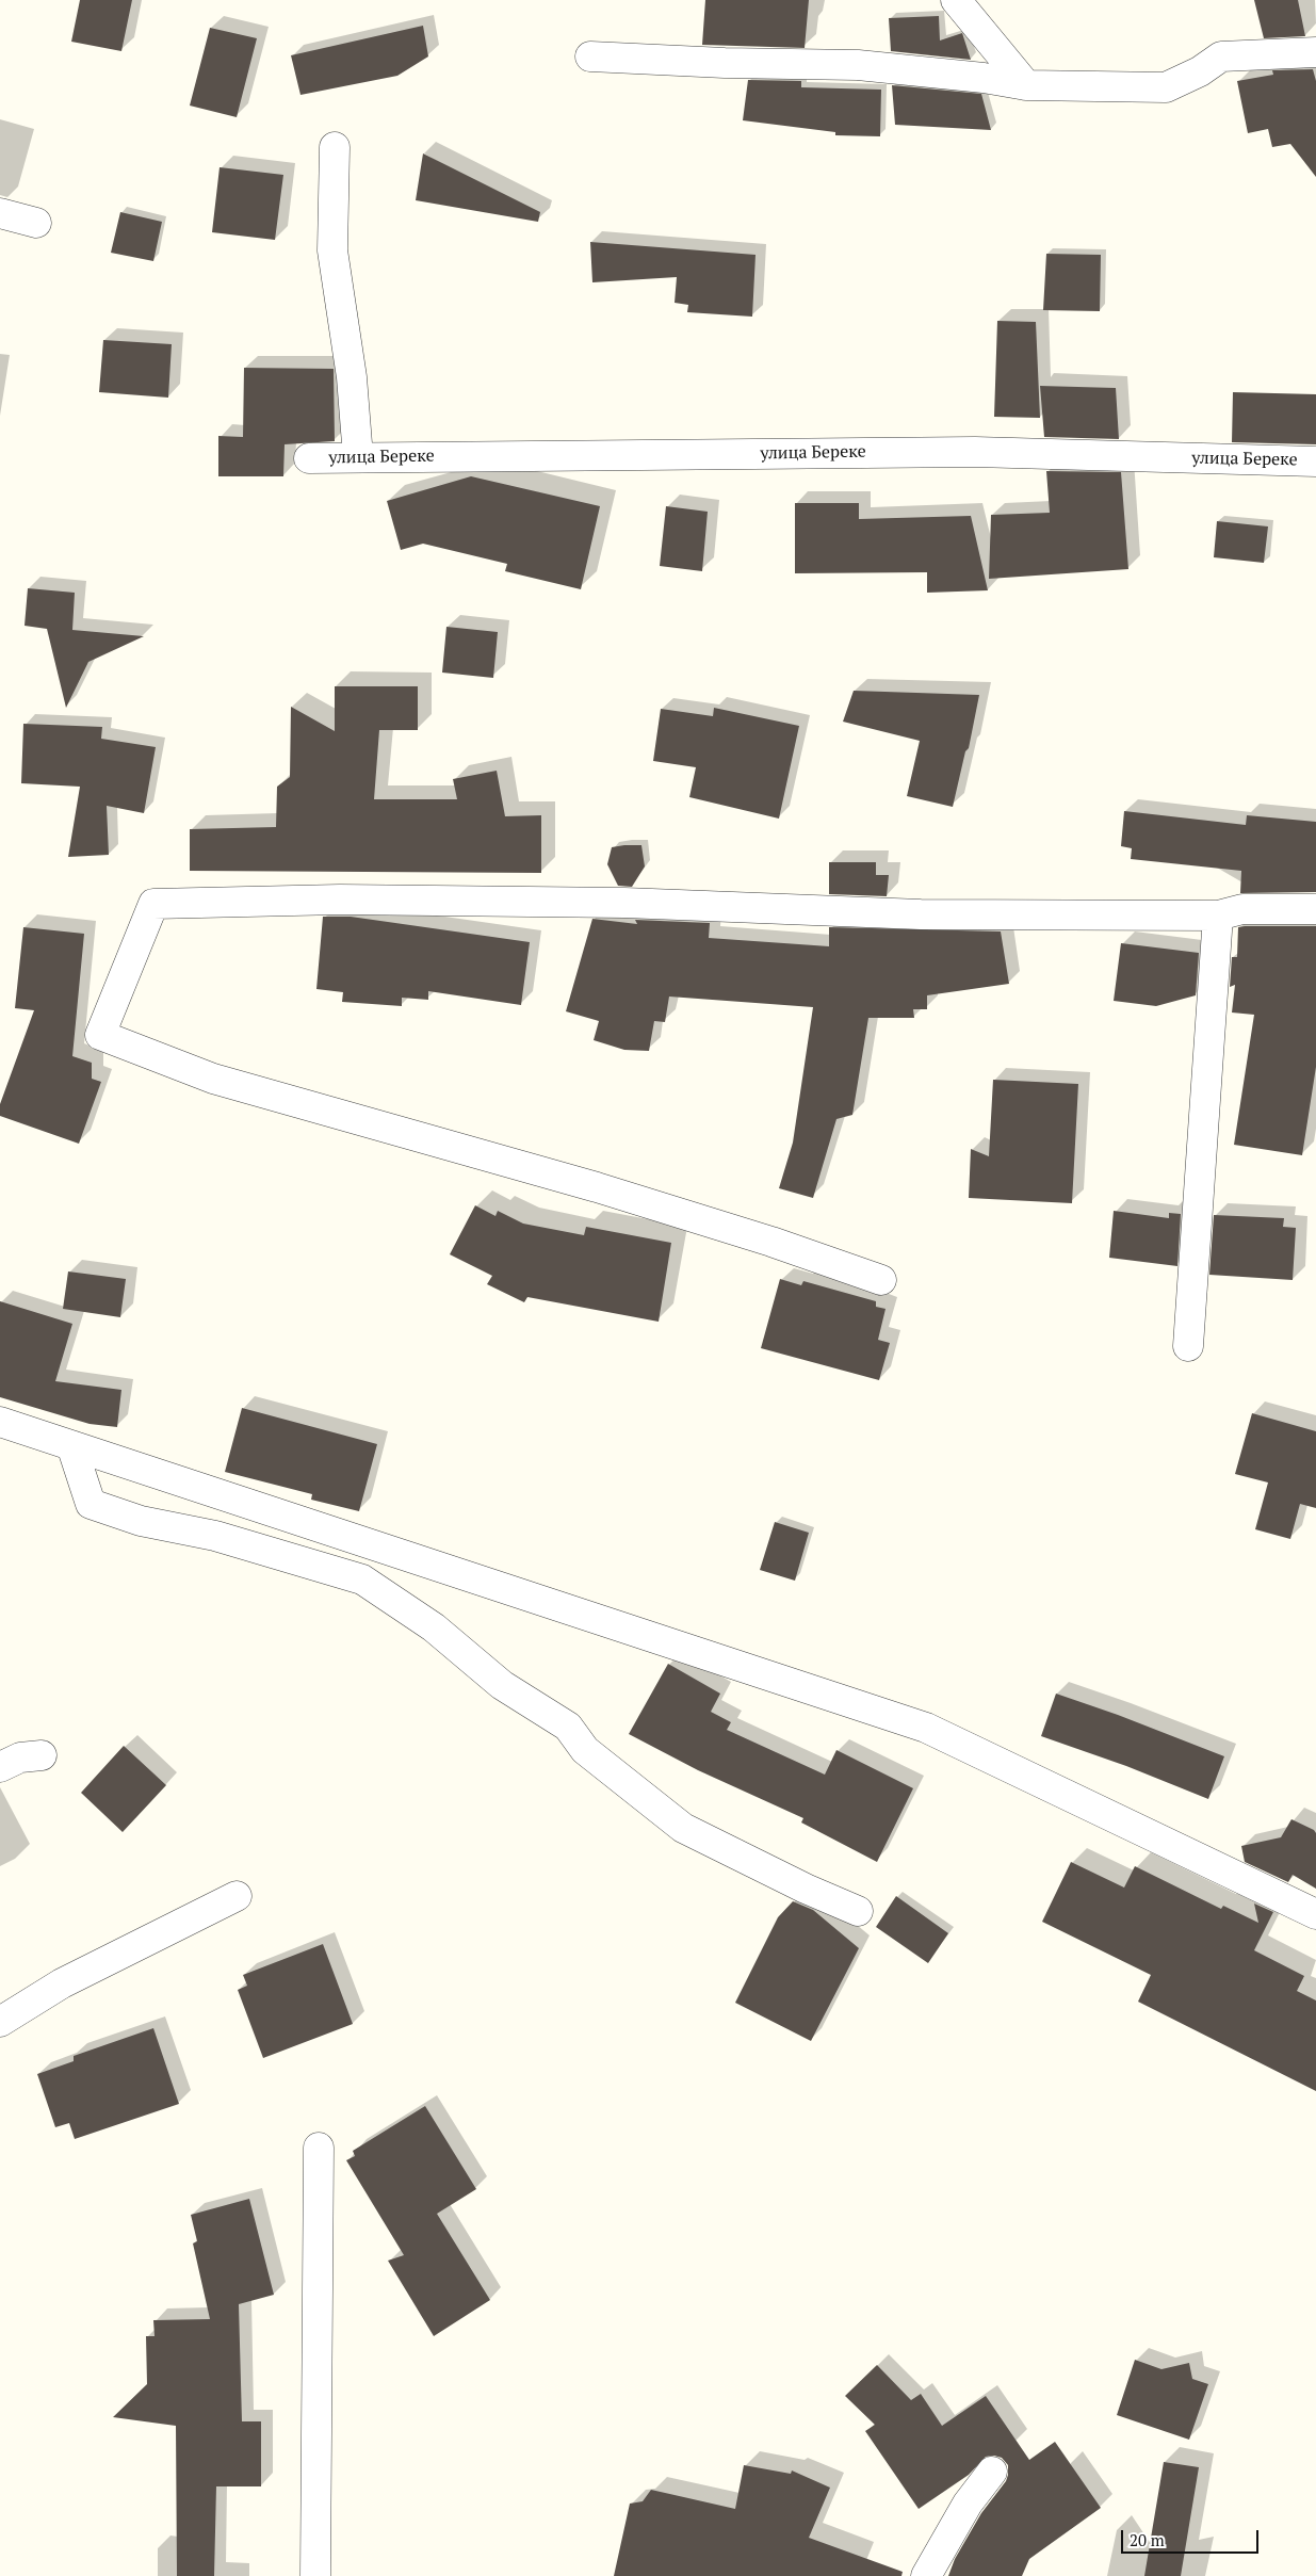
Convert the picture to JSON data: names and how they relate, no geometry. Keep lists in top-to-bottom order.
{
  "streets": {
    "street": ["улица Береке"]
  },
  "scale_bar": "20 m"
}
